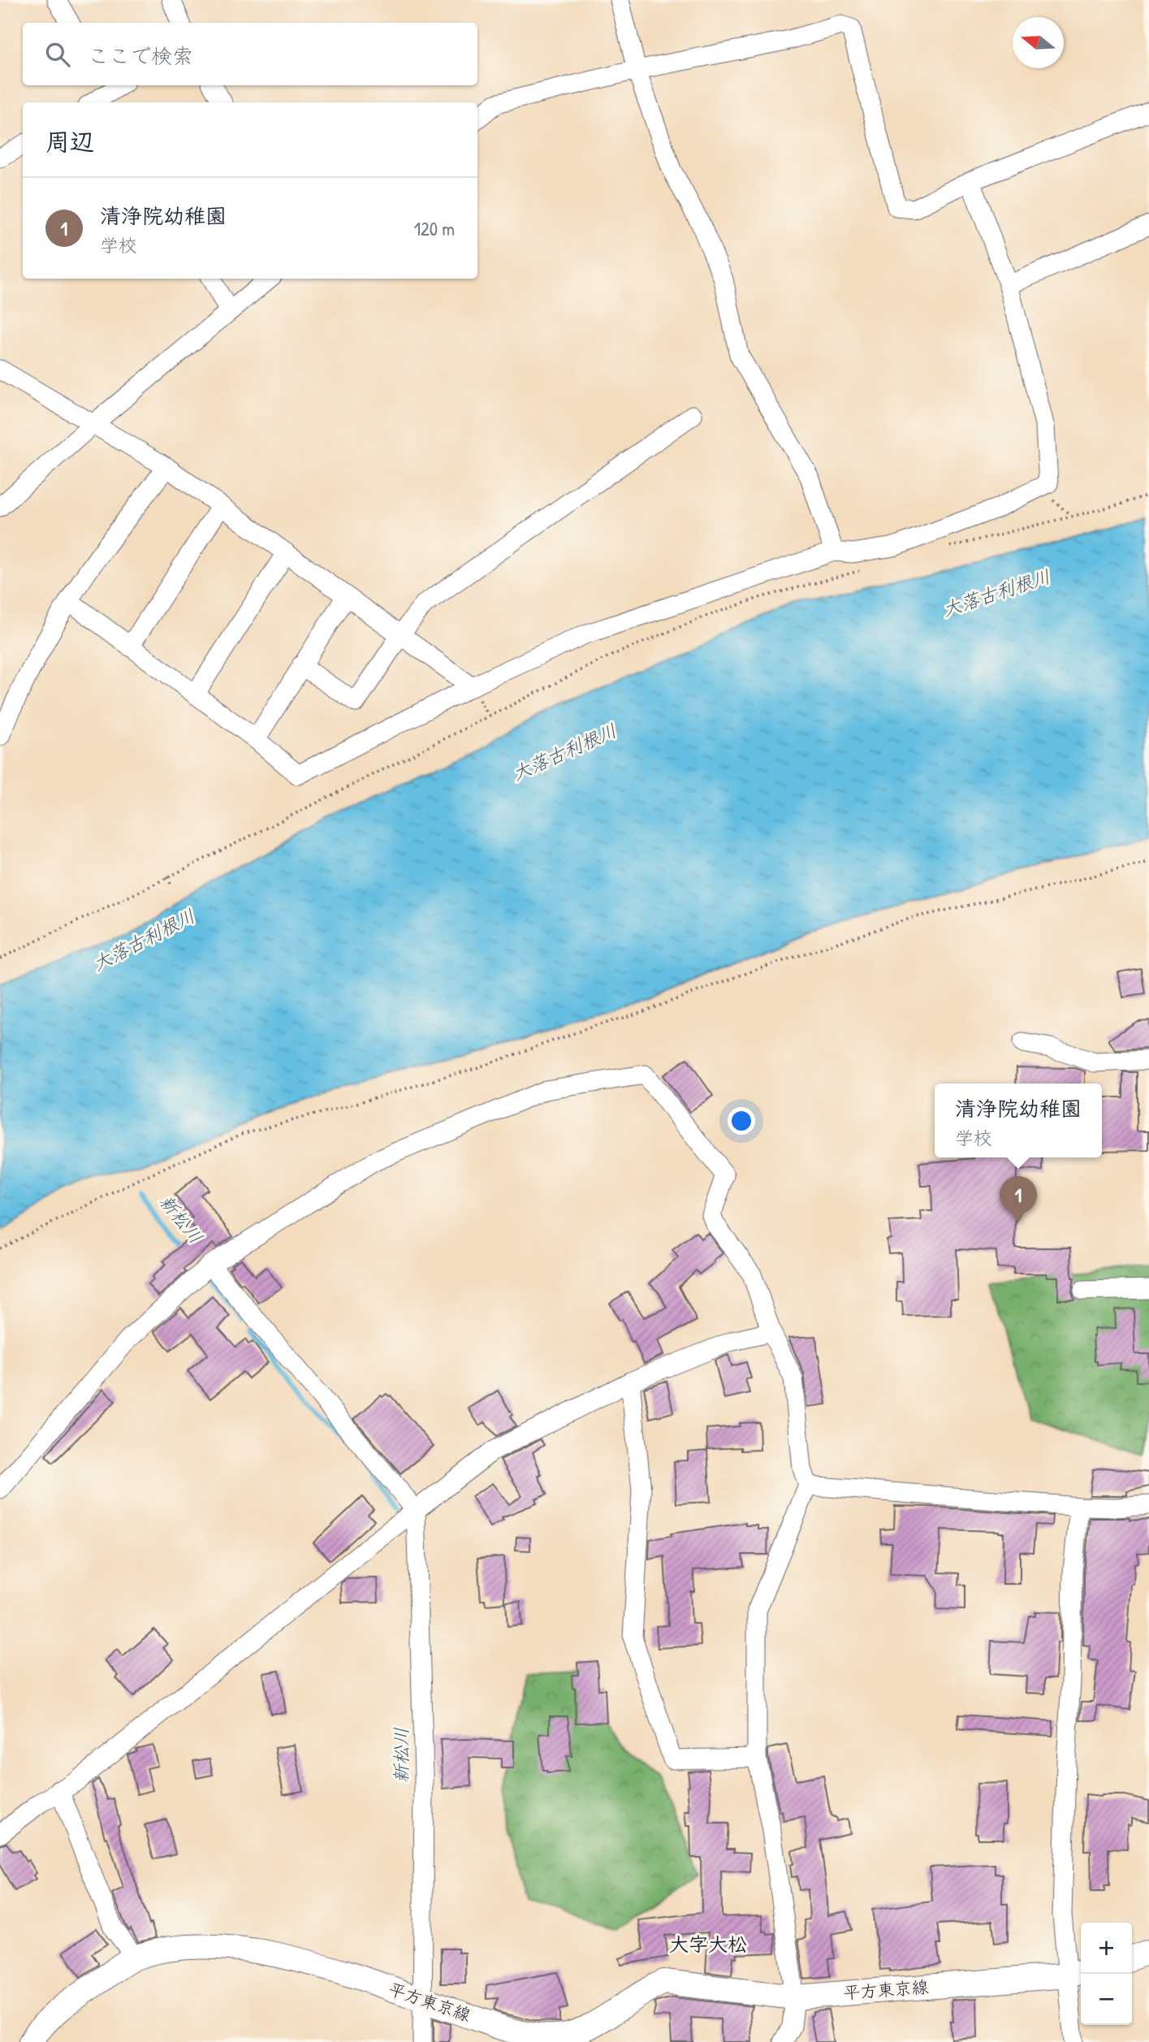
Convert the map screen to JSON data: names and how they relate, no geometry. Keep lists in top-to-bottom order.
{
  "streets": {
    "main road": ["平方東京線"]
  },
  "districts": ["大字大松"],
  "water": ["大落古利根川", "新松川"],
  "north": "left",
  "page": {
    "search": "ここで検索",
    "heading": "周辺",
    "list": [
      {
        "mark": "1",
        "name": "清浄院幼稚園",
        "note": "学校",
        "value": "120 m"
      }
    ],
    "popup": ["清浄院幼稚園", "学校"],
    "pins": "1",
    "map_buttons": ["+", "−"]
  }
}
